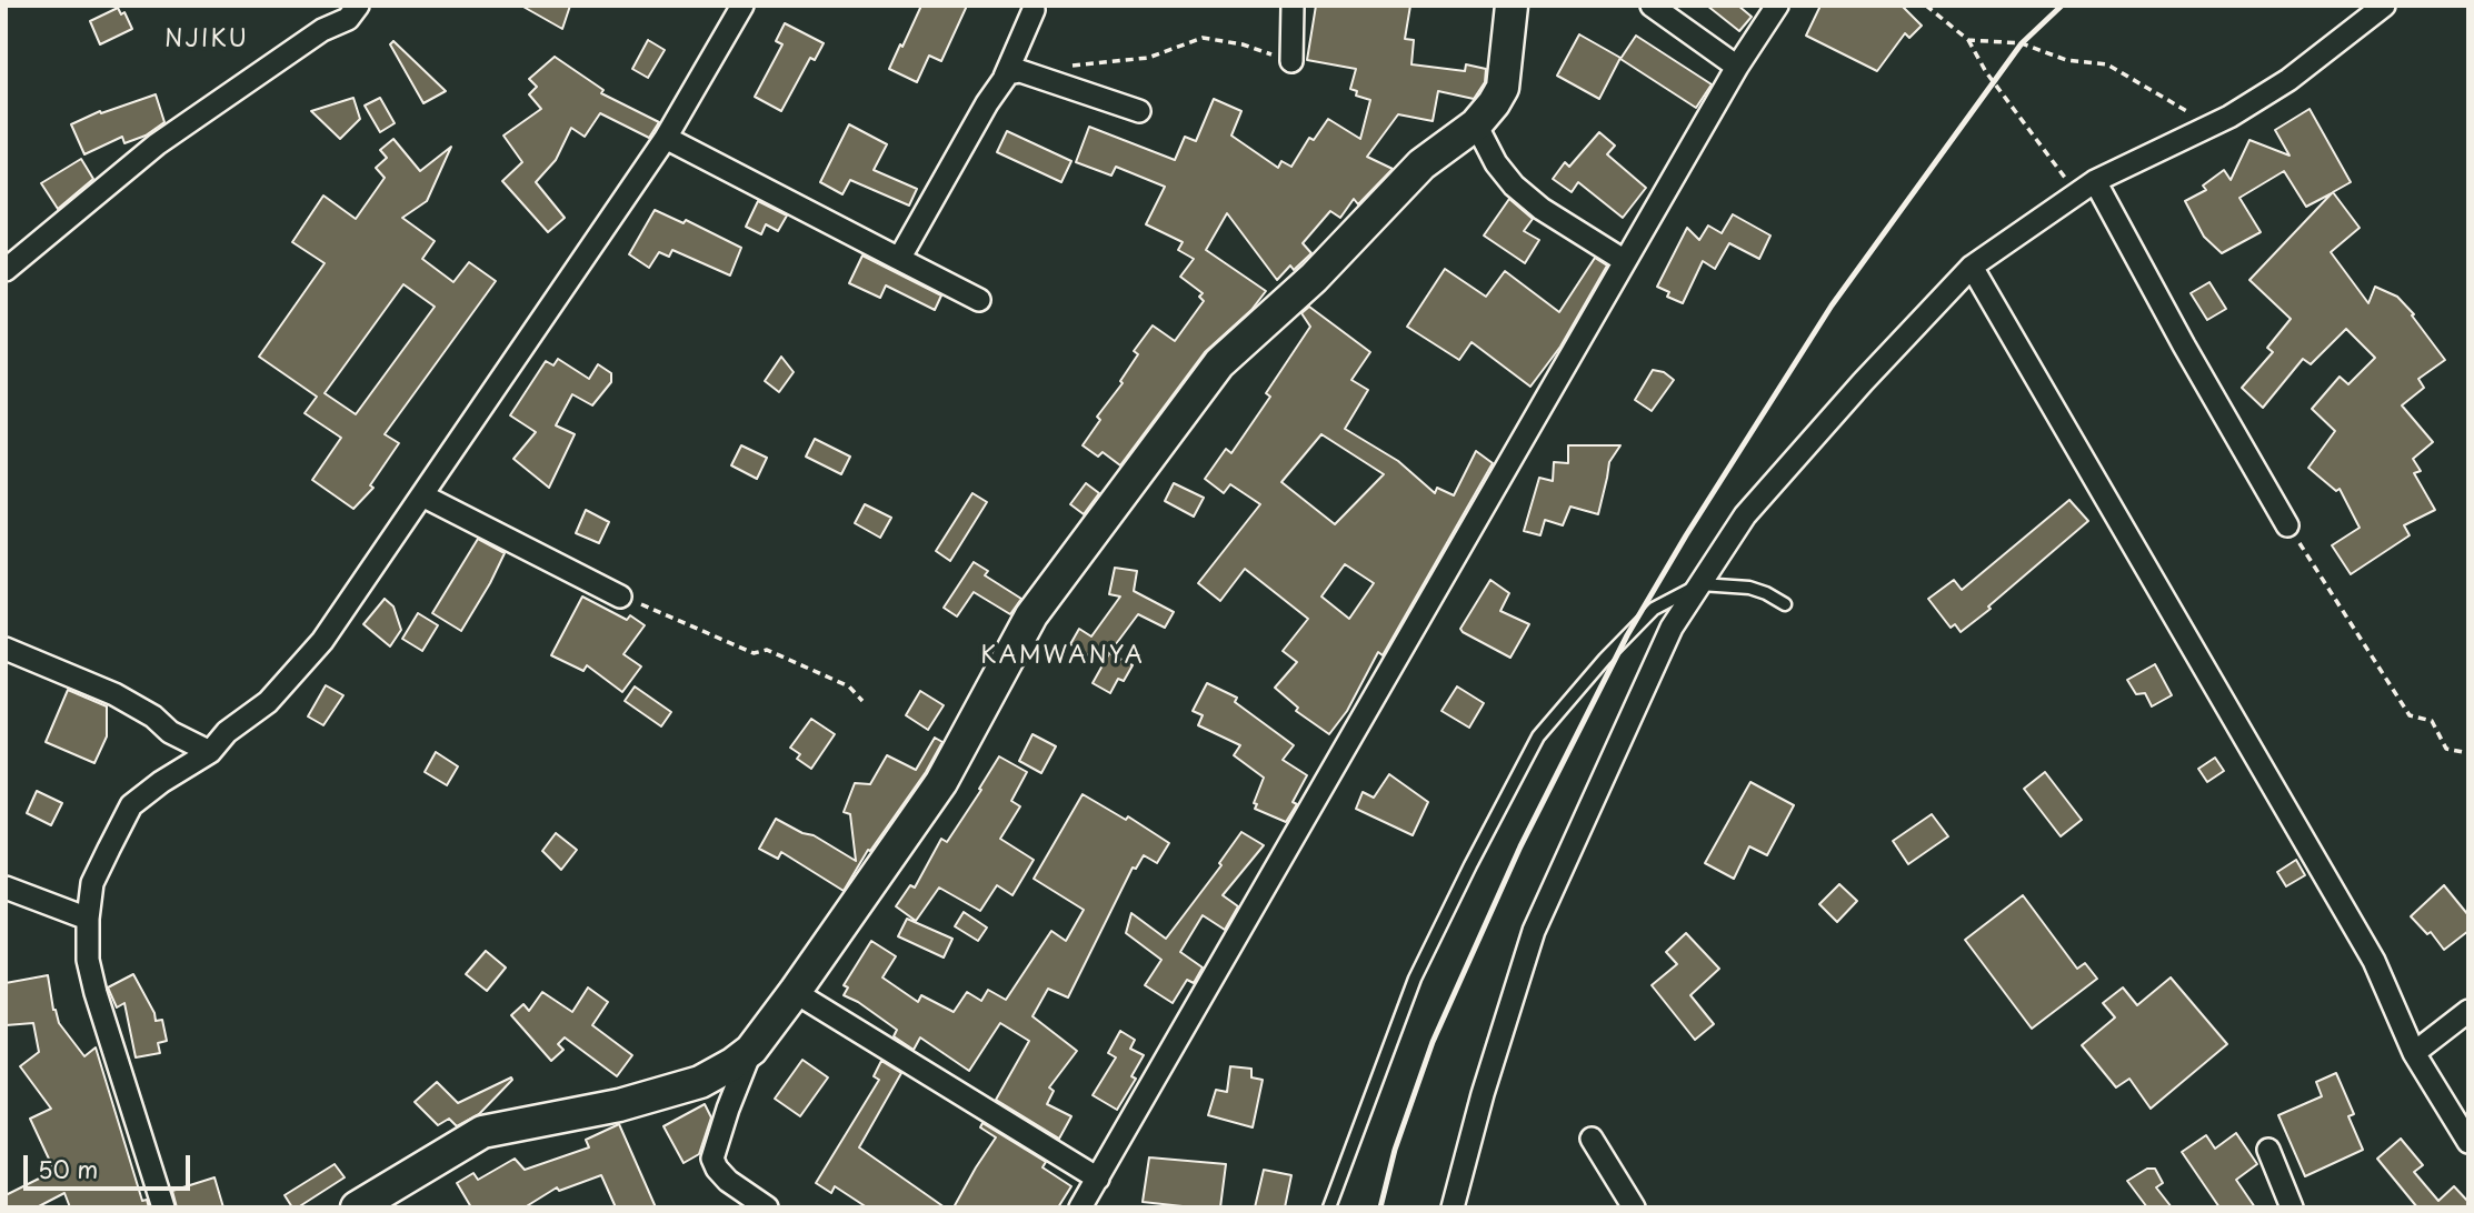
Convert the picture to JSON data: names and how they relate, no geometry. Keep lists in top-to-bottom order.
{
  "districts": ["NJIKU", "KAMWANYA"],
  "scale_bar": "50 m"
}
